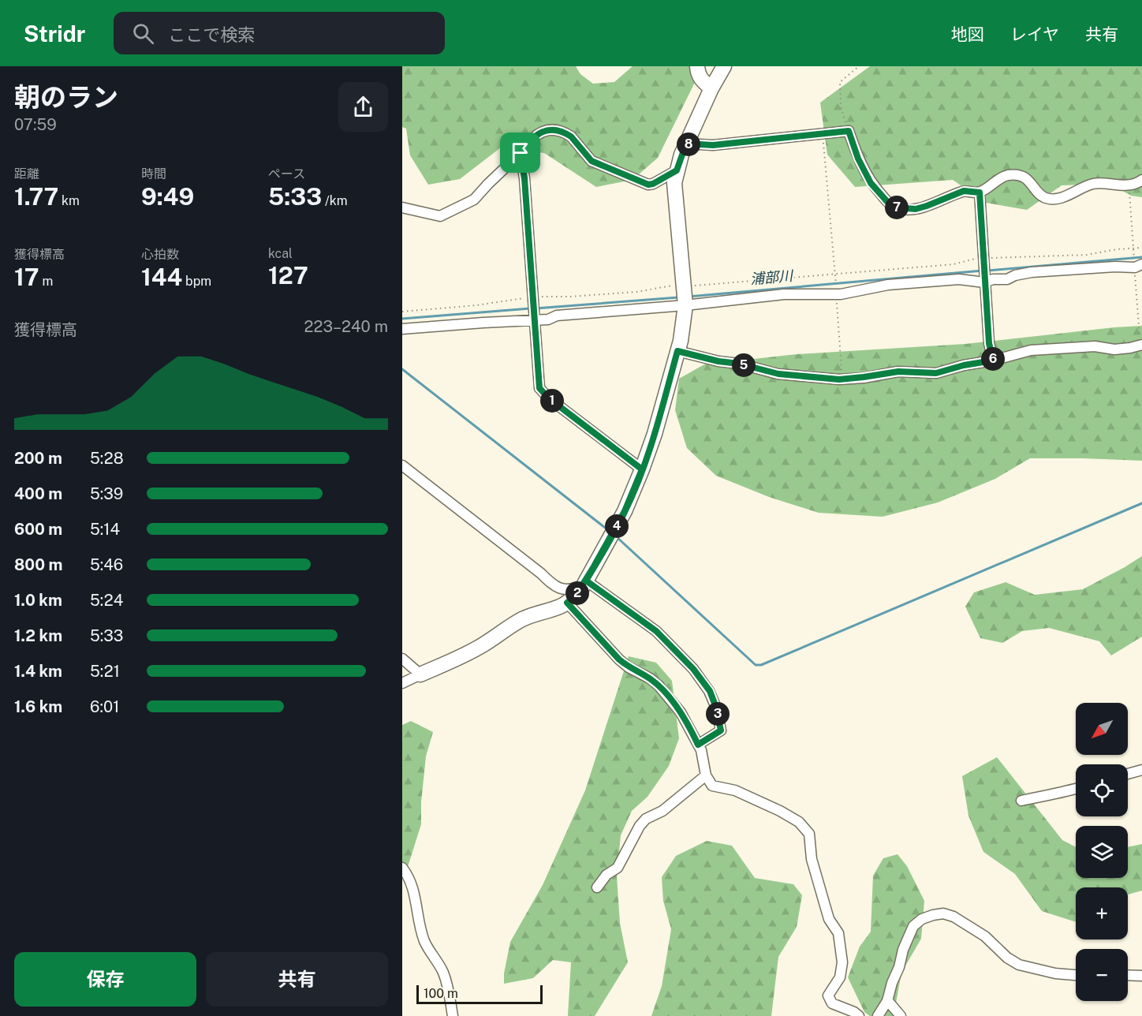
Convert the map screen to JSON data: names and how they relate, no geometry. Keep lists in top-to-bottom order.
{
  "water": ["浦部川"],
  "scale_bar": "100 m",
  "north": "bottom left",
  "page": {
    "header": "Stridr",
    "search": "ここで検索",
    "nav": ["地図", "レイヤ", "共有"],
    "heading": ["朝のラン", "07:59"],
    "pins": [
      "8",
      "7",
      "6",
      "5",
      "1",
      "4",
      "2",
      "3"
    ],
    "stats": [
      ["距離", "1.77 km"],
      ["時間", "9:49"],
      ["ペース", "5:33 /km"],
      ["獲得標高", "17 m"],
      ["心拍数", "144 bpm"],
      ["kcal", "127"]
    ],
    "chart": ["獲得標高", "223–240 m"],
    "list": [
      {
        "name": "200 m",
        "note": "5:28"
      },
      {
        "name": "400 m",
        "note": "5:39"
      },
      {
        "name": "600 m",
        "note": "5:14"
      },
      {
        "name": "800 m",
        "note": "5:46"
      },
      {
        "name": "1.0 km",
        "note": "5:24"
      },
      {
        "name": "1.2 km",
        "note": "5:33"
      },
      {
        "name": "1.4 km",
        "note": "5:21"
      },
      {
        "name": "1.6 km",
        "note": "6:01"
      }
    ],
    "map_buttons": ["+", "−"],
    "buttons": ["保存", "共有"],
    "scale": "100 m"
  }
}
